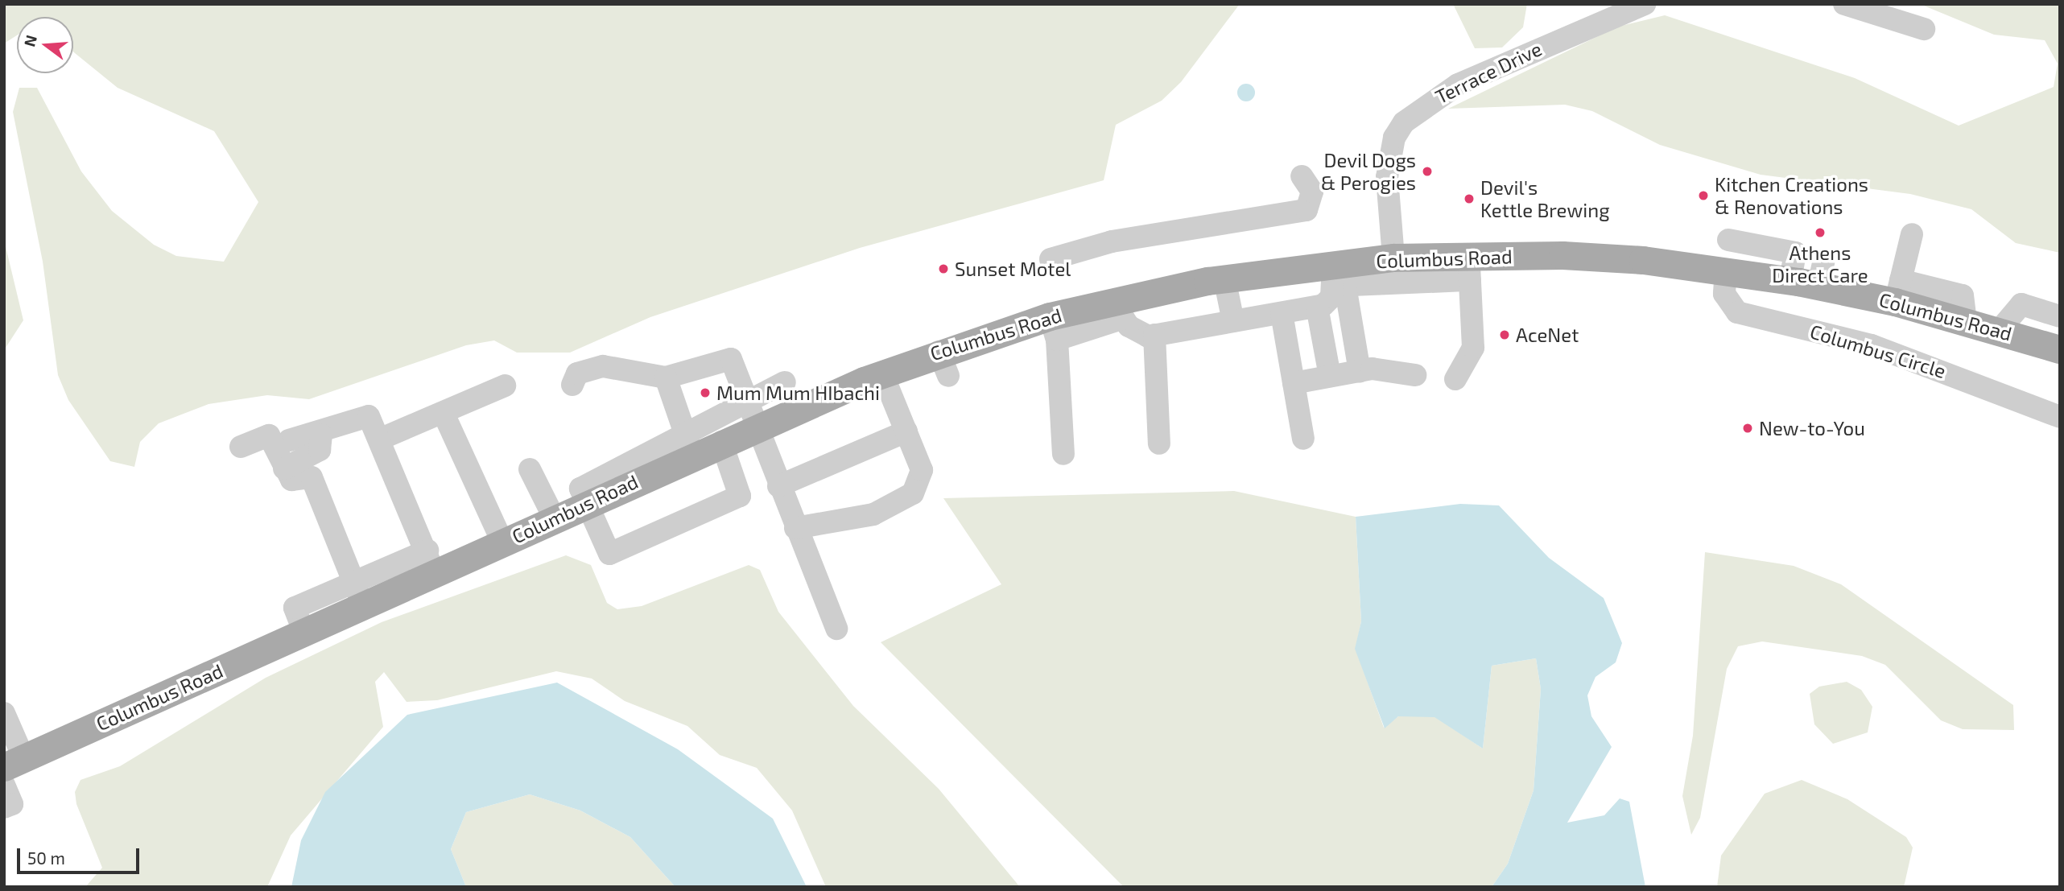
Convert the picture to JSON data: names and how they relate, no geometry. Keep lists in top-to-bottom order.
{
  "streets": {
    "main road": ["Columbus Road"],
    "street": ["Terrace Drive", "Columbus Circle"]
  },
  "crossings": [
    ["Terrace Drive", "Columbus Road"],
    ["Columbus Road", "Columbus Circle"]
  ],
  "places": [
    "Devil Dogs & Perogies",
    "Kitchen Creations & Renovations",
    "Devil's Kettle Brewing",
    "Athens Direct Care",
    "Sunset Motel",
    "AceNet",
    "Mum Mum HIbachi",
    "New-to-You"
  ],
  "scale_bar": "50 m",
  "north": "left"
}
